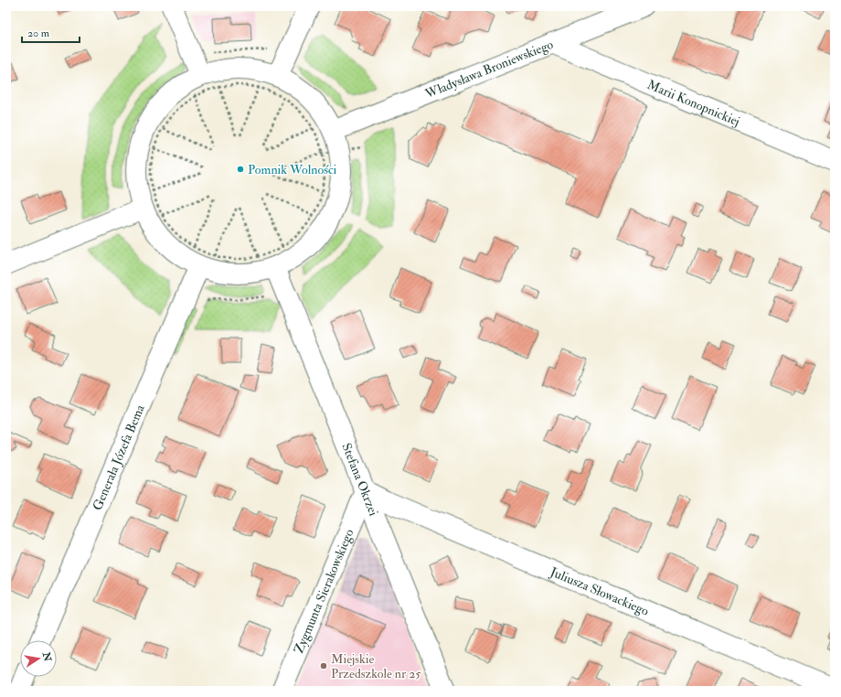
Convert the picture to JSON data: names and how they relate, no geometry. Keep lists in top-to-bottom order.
{
  "streets": {
    "street": [
      "Władysława Broniewskiego",
      "Marii Konopnickiej",
      "Generała Józefa Bema",
      "Stefana Okrzei",
      "Zygmunta Sierakowskiego",
      "Juliusza Słowackiego"
    ]
  },
  "crossings": [
    ["Władysława Broniewskiego", "Marii Konopnickiej"],
    ["Stefana Okrzei", "Zygmunta Sierakowskiego"],
    ["Stefana Okrzei", "Juliusza Słowackiego"],
    ["Zygmunta Sierakowskiego", "Juliusza Słowackiego"]
  ],
  "places": ["Pomnik Wolności", "Miejskie Przedszkole nr 25"],
  "scale_bar": "20 m",
  "north": "right"
}
